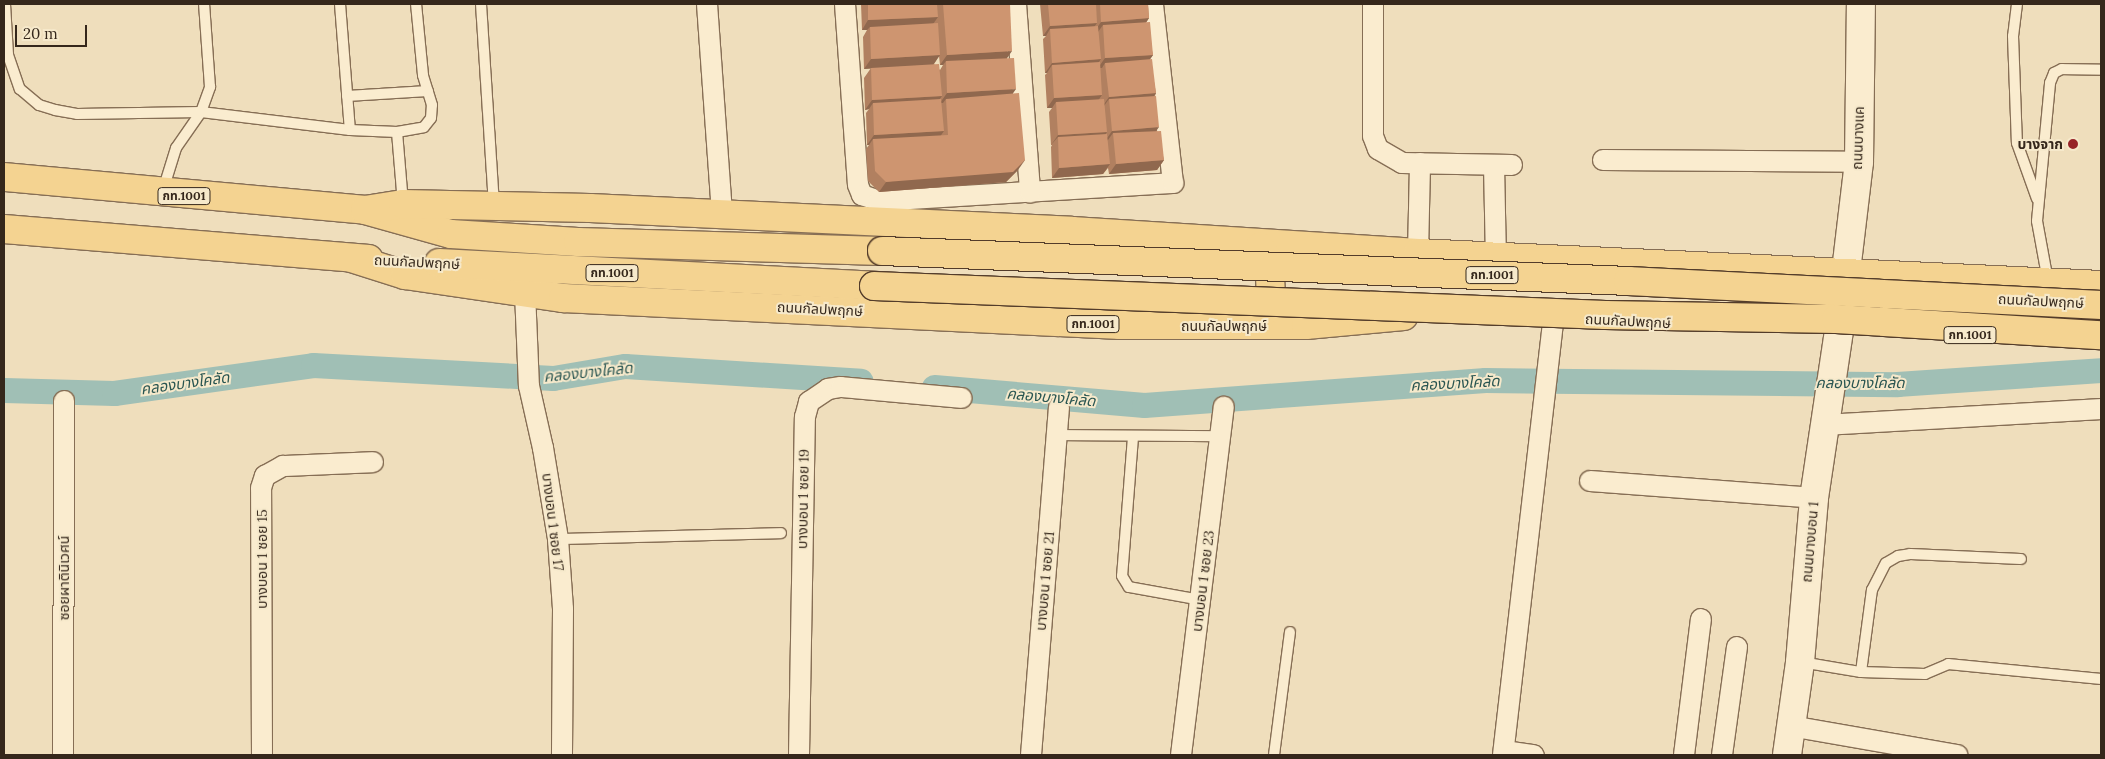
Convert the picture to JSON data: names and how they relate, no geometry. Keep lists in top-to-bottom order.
{
  "streets": {
    "main road": [
      "ถนนบางแค",
      "กท.1001",
      "ถนนกัลปพฤกษ์",
      "ถนนบางบอน 1"
    ],
    "street": [
      "บางบอน 1 ซอย 19",
      "บางบอน 1 ซอย 17",
      "บางบอน 1 ซอย 15",
      "ซอยผาตินิเวศน์",
      "บางบอน 1 ซอย 21",
      "บางบอน 1 ซอย 23"
    ]
  },
  "crossings": [
    ["ถนนบางแค", "ถนนกัลปพฤกษ์"],
    ["ถนนกัลปพฤกษ์", "บางบอน 1 ซอย 17"],
    ["ถนนกัลปพฤกษ์", "ถนนบางบอน 1"]
  ],
  "water": ["คลองบางโคลัด"],
  "places": ["บางจาก"],
  "scale_bar": "20 m"
}
